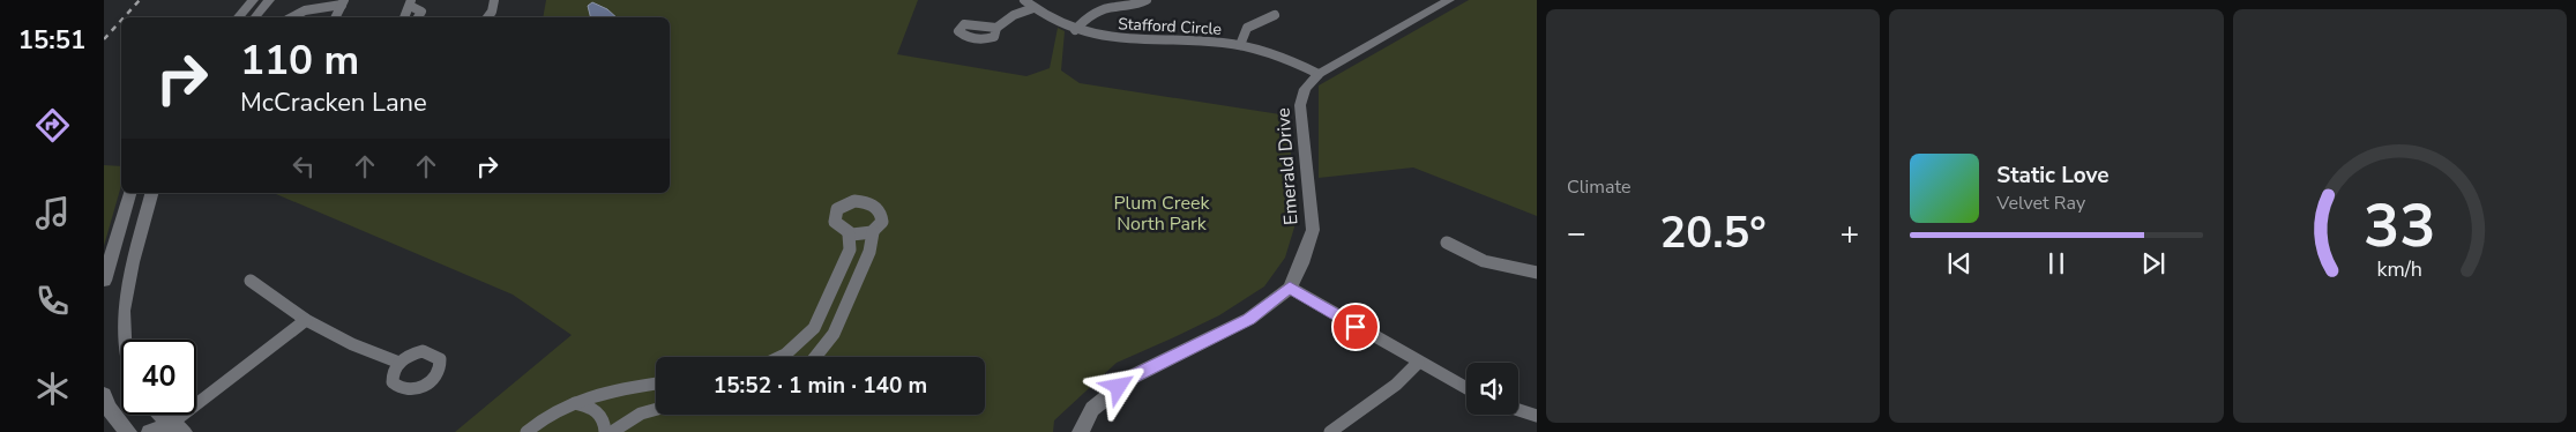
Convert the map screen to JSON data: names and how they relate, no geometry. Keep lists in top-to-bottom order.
{
  "streets": {
    "street": ["Stafford Circle", "Emerald Drive"]
  },
  "crossings": [
    ["Stafford Circle", "Emerald Drive"]
  ],
  "parks": ["Plum Creek North Park"],
  "page": {
    "tabs": "15:51",
    "tile": "Climate",
    "turn": ["110 m", "McCracken Lane"],
    "song": ["Static Love", "Velvet Ray"],
    "heat": ["−", "20.5°", "+"],
    "limit": "40",
    "trip": "15:52 · 1 min · 140 m",
    "gauge": ["33", "km/h"]
  }
}
